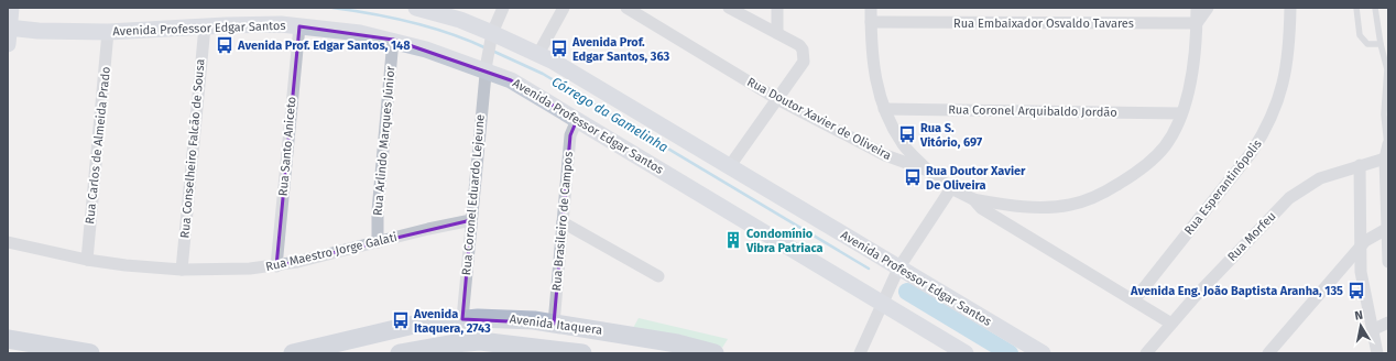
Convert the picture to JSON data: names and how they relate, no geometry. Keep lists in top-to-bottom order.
{
  "streets": {
    "main road": ["Avenida Professor Edgar Santos", "Avenida Itaquera"],
    "street": [
      "Rua Embaixador Osvaldo Tavares",
      "Rua Coronel Arquibaldo Jordão",
      "Rua Doutor Xavier de Oliveira",
      "Rua Arlindo Marques Júnior",
      "Rua Carlos de Almeida Prado",
      "Rua Santo Aniceto",
      "Rua Conselheiro Falcão de Sousa",
      "Rua Esperantinópolis",
      "Rua Coronel Eduardo Lejeune",
      "Rua Brasileiro de Campos",
      "Rua Morfeu",
      "Rua Maestro Jorge Galati"
    ]
  },
  "crossings": [
    ["Avenida Professor Edgar Santos", "Rua Arlindo Marques Júnior"],
    ["Avenida Professor Edgar Santos", "Rua Carlos de Almeida Prado"],
    ["Avenida Professor Edgar Santos", "Rua Santo Aniceto"],
    ["Avenida Professor Edgar Santos", "Rua Conselheiro Falcão de Sousa"],
    ["Avenida Professor Edgar Santos", "Rua Coronel Eduardo Lejeune"],
    ["Avenida Professor Edgar Santos", "Rua Brasileiro de Campos"],
    ["Rua Doutor Xavier de Oliveira", "Rua Esperantinópolis"],
    ["Rua Doutor Xavier de Oliveira", "Rua Morfeu"],
    ["Rua Arlindo Marques Júnior", "Rua Maestro Jorge Galati"],
    ["Rua Carlos de Almeida Prado", "Rua Maestro Jorge Galati"],
    ["Rua Santo Aniceto", "Rua Maestro Jorge Galati"],
    ["Rua Conselheiro Falcão de Sousa", "Rua Maestro Jorge Galati"],
    ["Rua Coronel Eduardo Lejeune", "Rua Maestro Jorge Galati"],
    ["Rua Coronel Eduardo Lejeune", "Avenida Itaquera"],
    ["Rua Brasileiro de Campos", "Avenida Itaquera"]
  ],
  "water": ["Córrego da Gamelinha"],
  "places": {
    "bus stop": [
      "Avenida Prof. Edgar Santos, 148",
      "Avenida Prof. Edgar Santos, 363",
      "Rua S. Vitório, 697",
      "Rua Doutor Xavier De Oliveira",
      "Avenida Eng. João Baptista Aranha, 135",
      "Avenida Itaquera, 2743"
    ],
    "building": ["Condomínio Vibra Patriaca"]
  },
  "north": "top"
}
